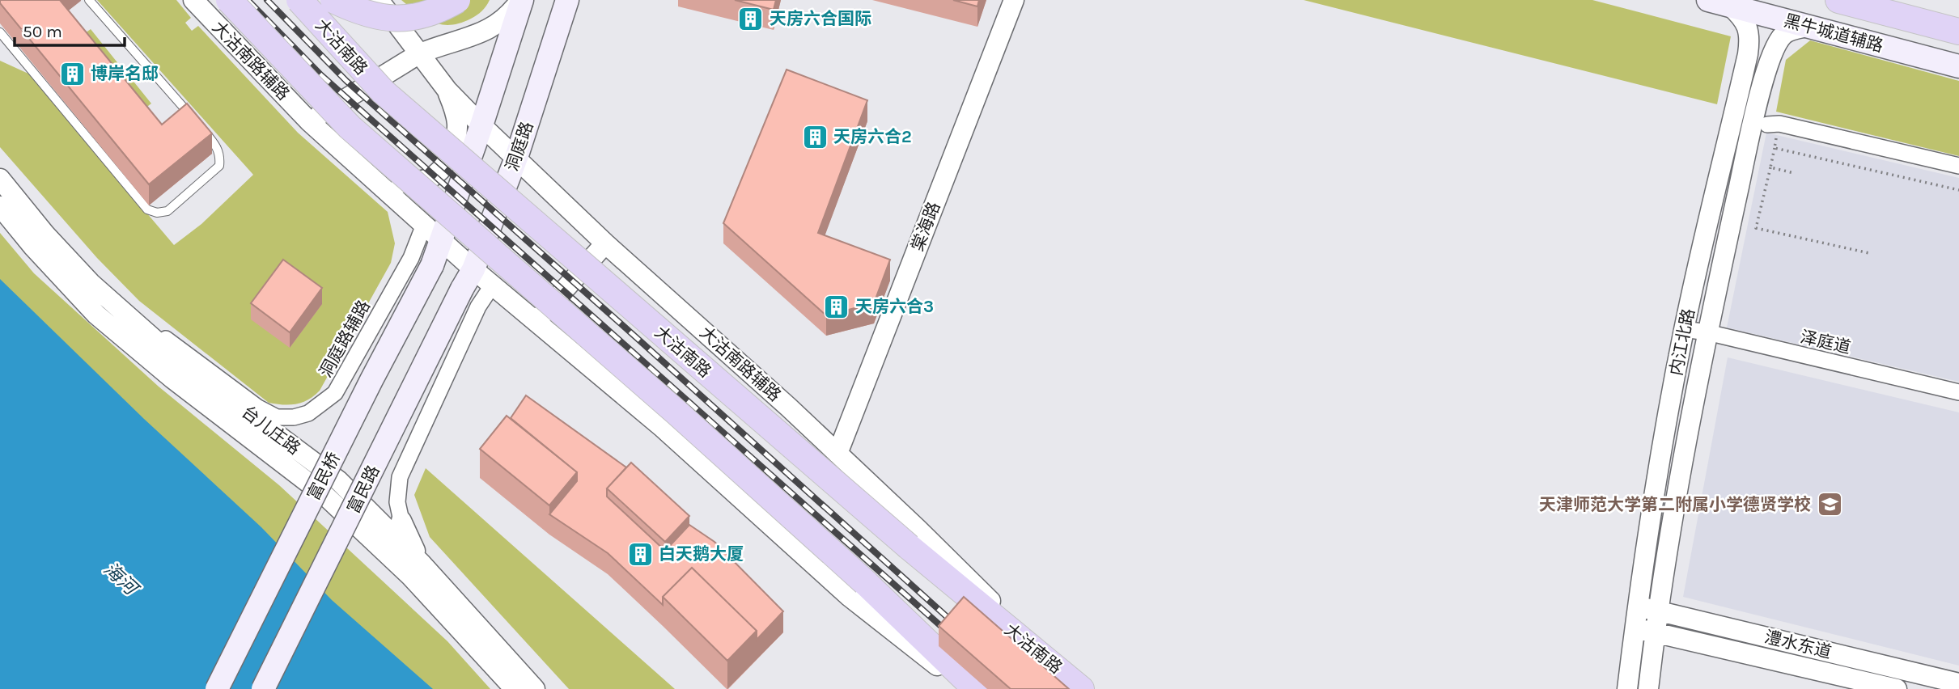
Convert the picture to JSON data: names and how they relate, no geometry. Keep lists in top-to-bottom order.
{
  "streets": {
    "highway": ["大沽南路"],
    "main road": [
      "黑牛城道辅路",
      "洞庭路",
      "富民桥",
      "富民路"
    ],
    "street": [
      "大沽南路辅路",
      "棠海路",
      "洞庭路辅路",
      "内江北路",
      "泽庭道",
      "台儿庄路",
      "澧水东道"
    ]
  },
  "crossings": [
    ["黑牛城道辅路", "内江北路"],
    ["大沽南路", "大沽南路辅路"],
    ["大沽南路辅路", "洞庭路"],
    ["大沽南路辅路", "棠海路"],
    ["大沽南路辅路", "洞庭路辅路"],
    ["大沽南路辅路", "富民桥"],
    ["洞庭路", "富民路"],
    ["洞庭路辅路", "台儿庄路"],
    ["内江北路", "泽庭道"],
    ["内江北路", "澧水东道"]
  ],
  "water": ["海河"],
  "places": {
    "building": [
      "天房六合国际",
      "博岸名邸",
      "天房六合2",
      "天房六合3",
      "白天鹅大厦"
    ],
    "school or university": ["天津师范大学第二附属小学德贤学校"]
  },
  "scale_bar": "50 m"
}
